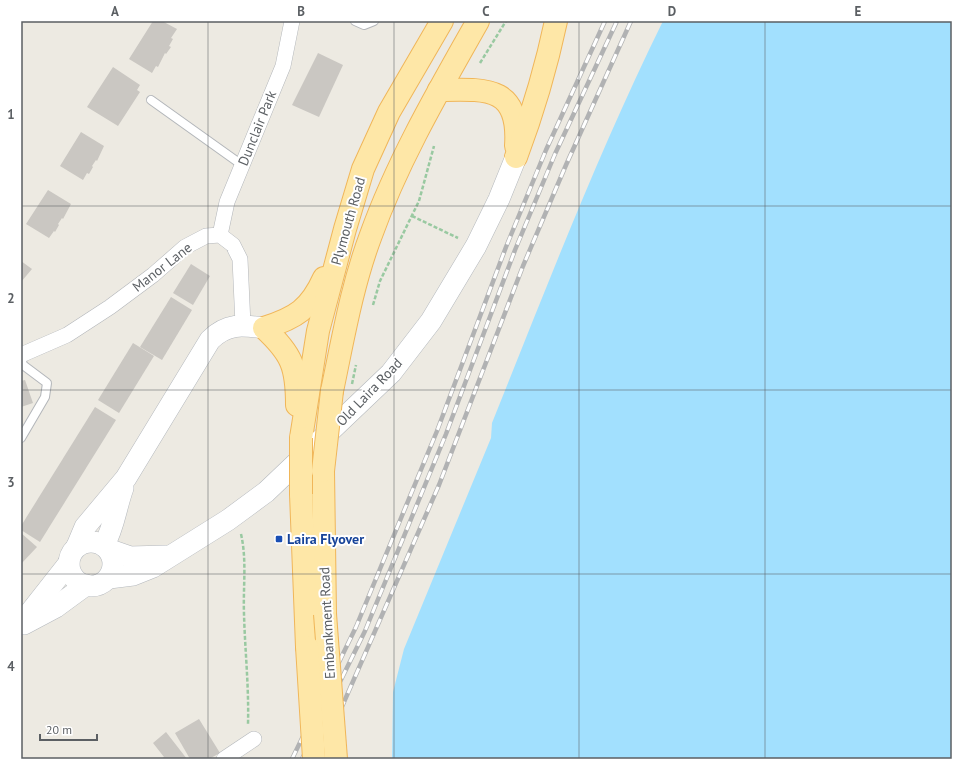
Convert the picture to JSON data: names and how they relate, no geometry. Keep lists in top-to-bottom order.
{
  "streets": {
    "main road": ["Plymouth Road", "Old Laira Road", "Embankment Road"],
    "street": ["Dunclair Park", "Manor Lane"]
  },
  "crossings": [
    ["Dunclair Park", "Manor Lane"],
    ["Plymouth Road", "Embankment Road"]
  ],
  "places": {
    "transit": ["Laira Flyover"]
  },
  "scale_bar": "20 m",
  "grid": {
    "columns": [
      "A",
      "B",
      "C",
      "D",
      "E"
    ],
    "rows": [
      "1",
      "2",
      "3",
      "4"
    ]
  }
}
